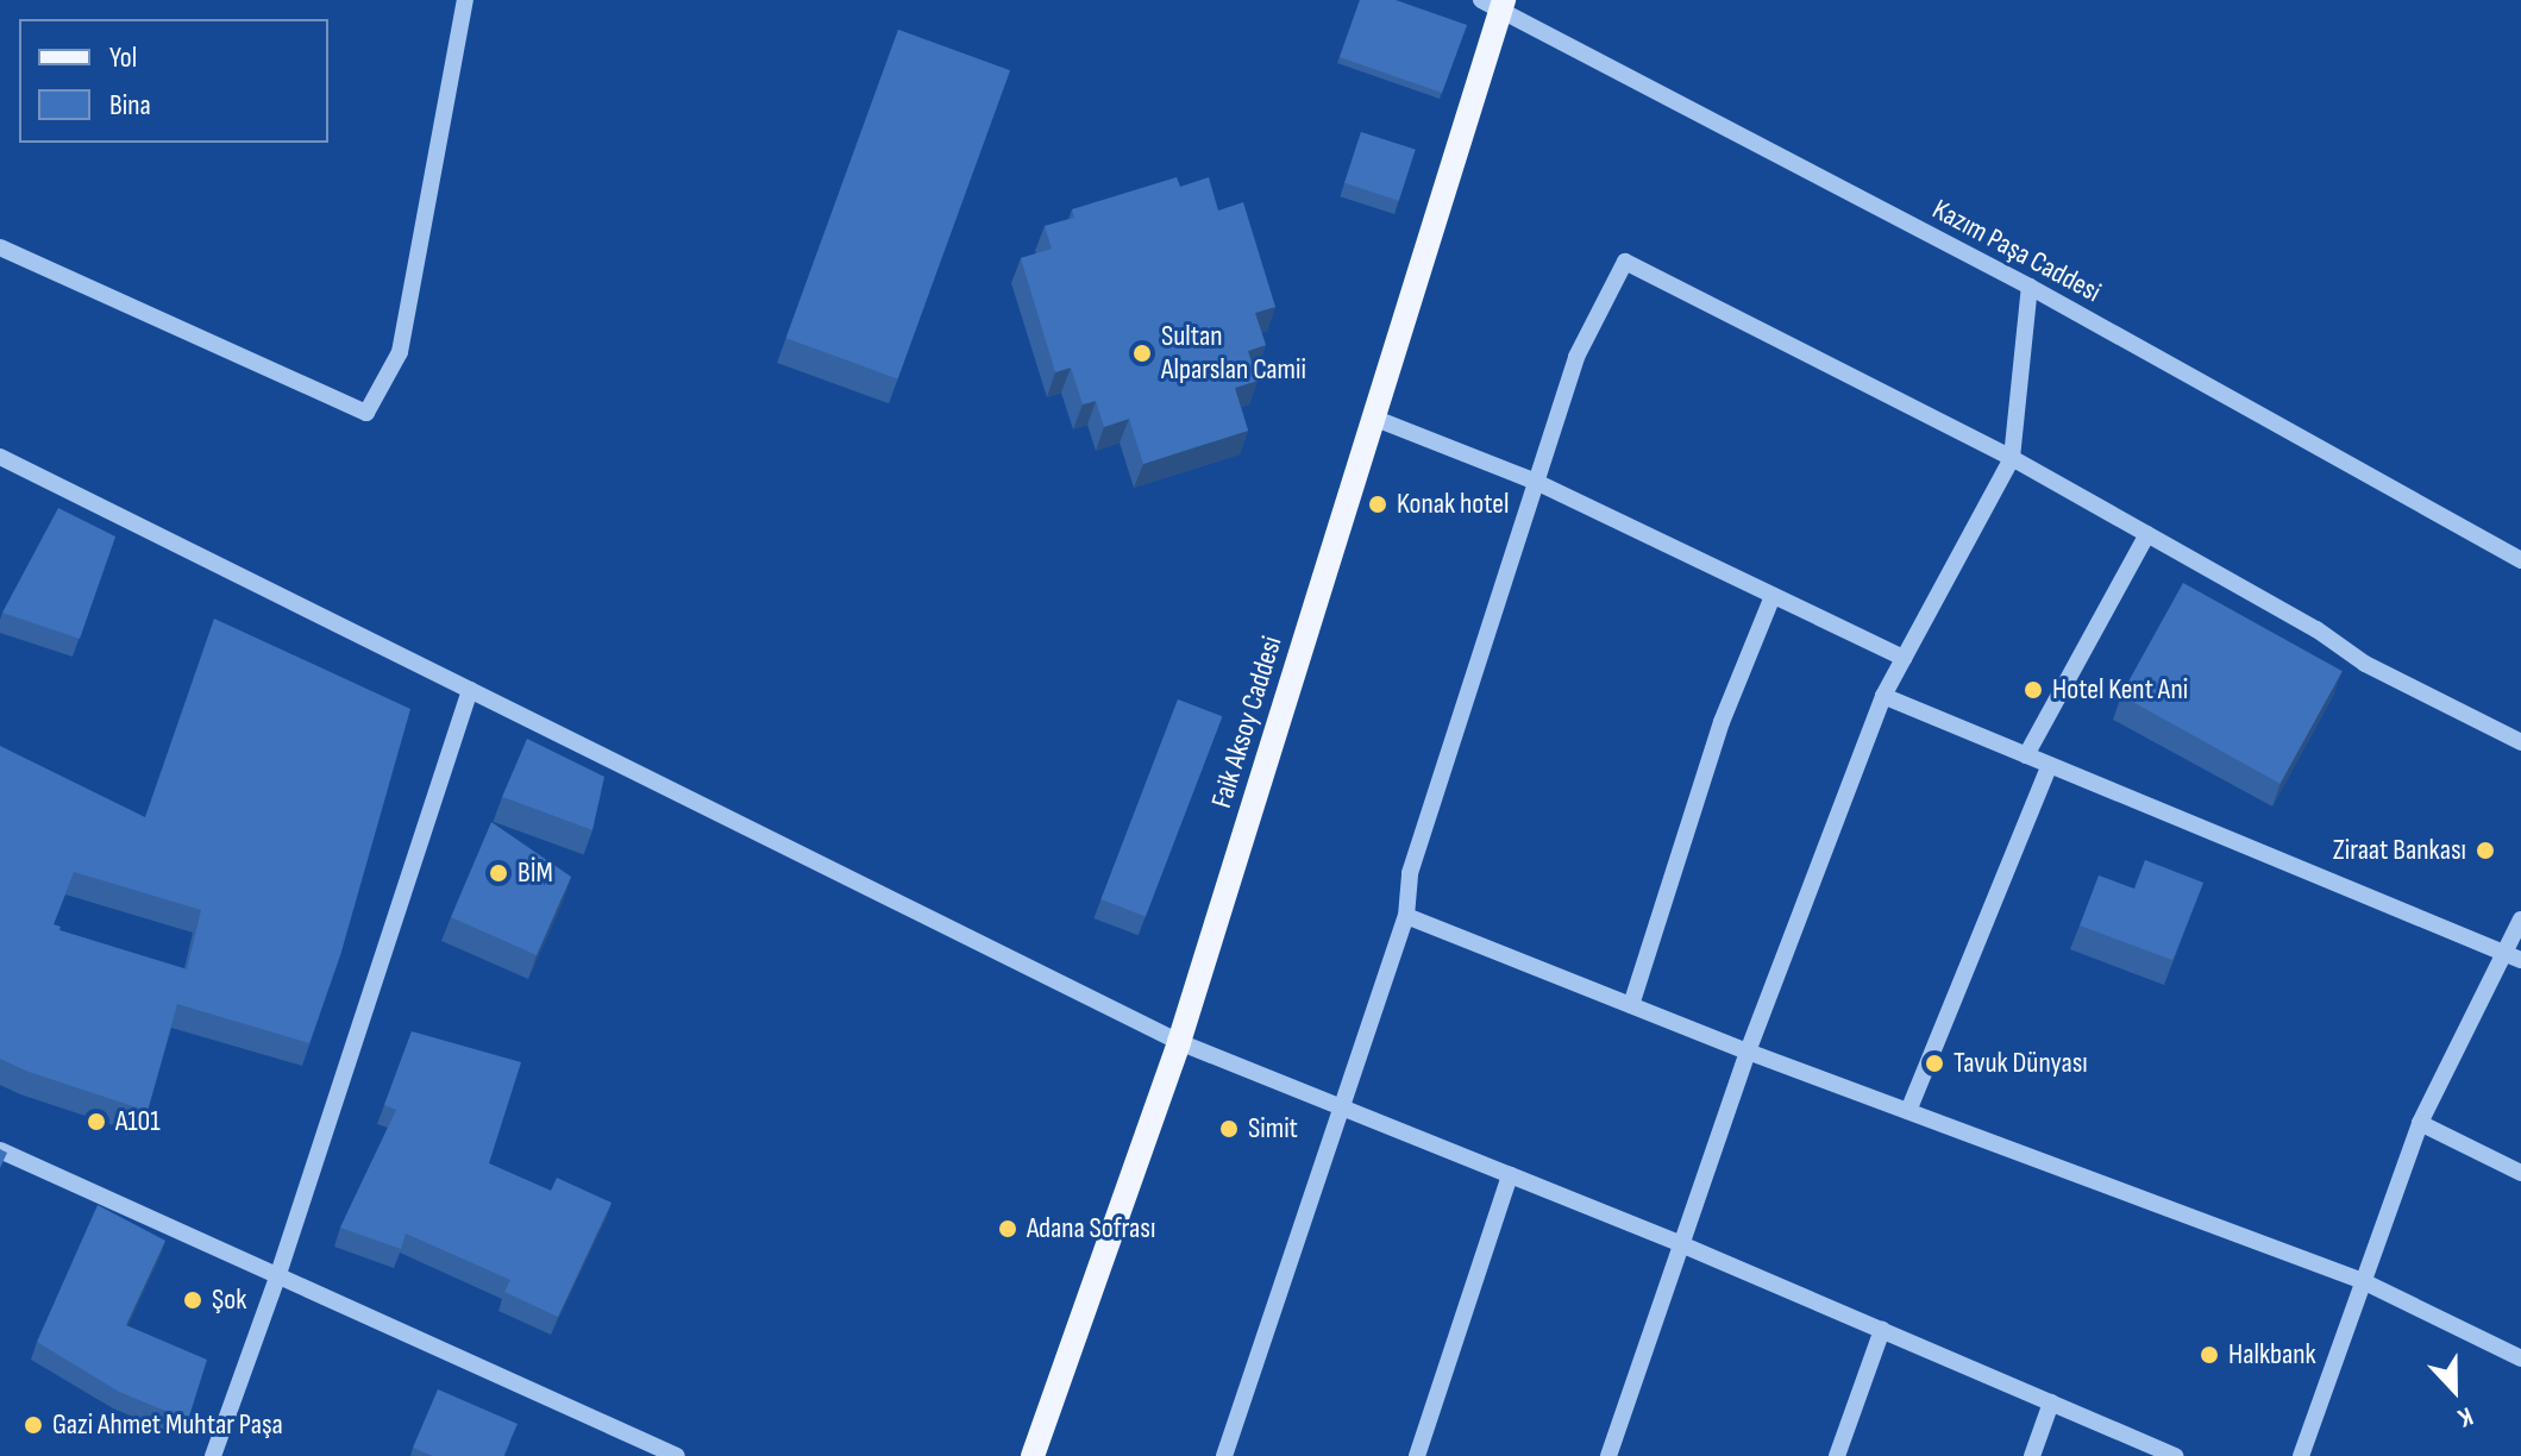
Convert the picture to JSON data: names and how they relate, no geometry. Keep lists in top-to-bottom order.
{
  "streets": {
    "main road": ["Faik Aksoy Caddesi"],
    "street": ["Kazım Paşa Caddesi"]
  },
  "crossings": [
    ["Kazım Paşa Caddesi", "Faik Aksoy Caddesi"]
  ],
  "places": [
    "Sultan Alparslan Camii",
    "Konak hotel",
    "Hotel Kent Ani",
    "Ziraat Bankası",
    "BİM",
    "Tavuk Dünyası",
    "A101",
    "Simit",
    "Adana Sofrası",
    "Şok",
    "Halkbank",
    "Gazi Ahmet Muhtar Paşa"
  ],
  "legend": ["Yol", "Bina"],
  "north": "bottom"
}
